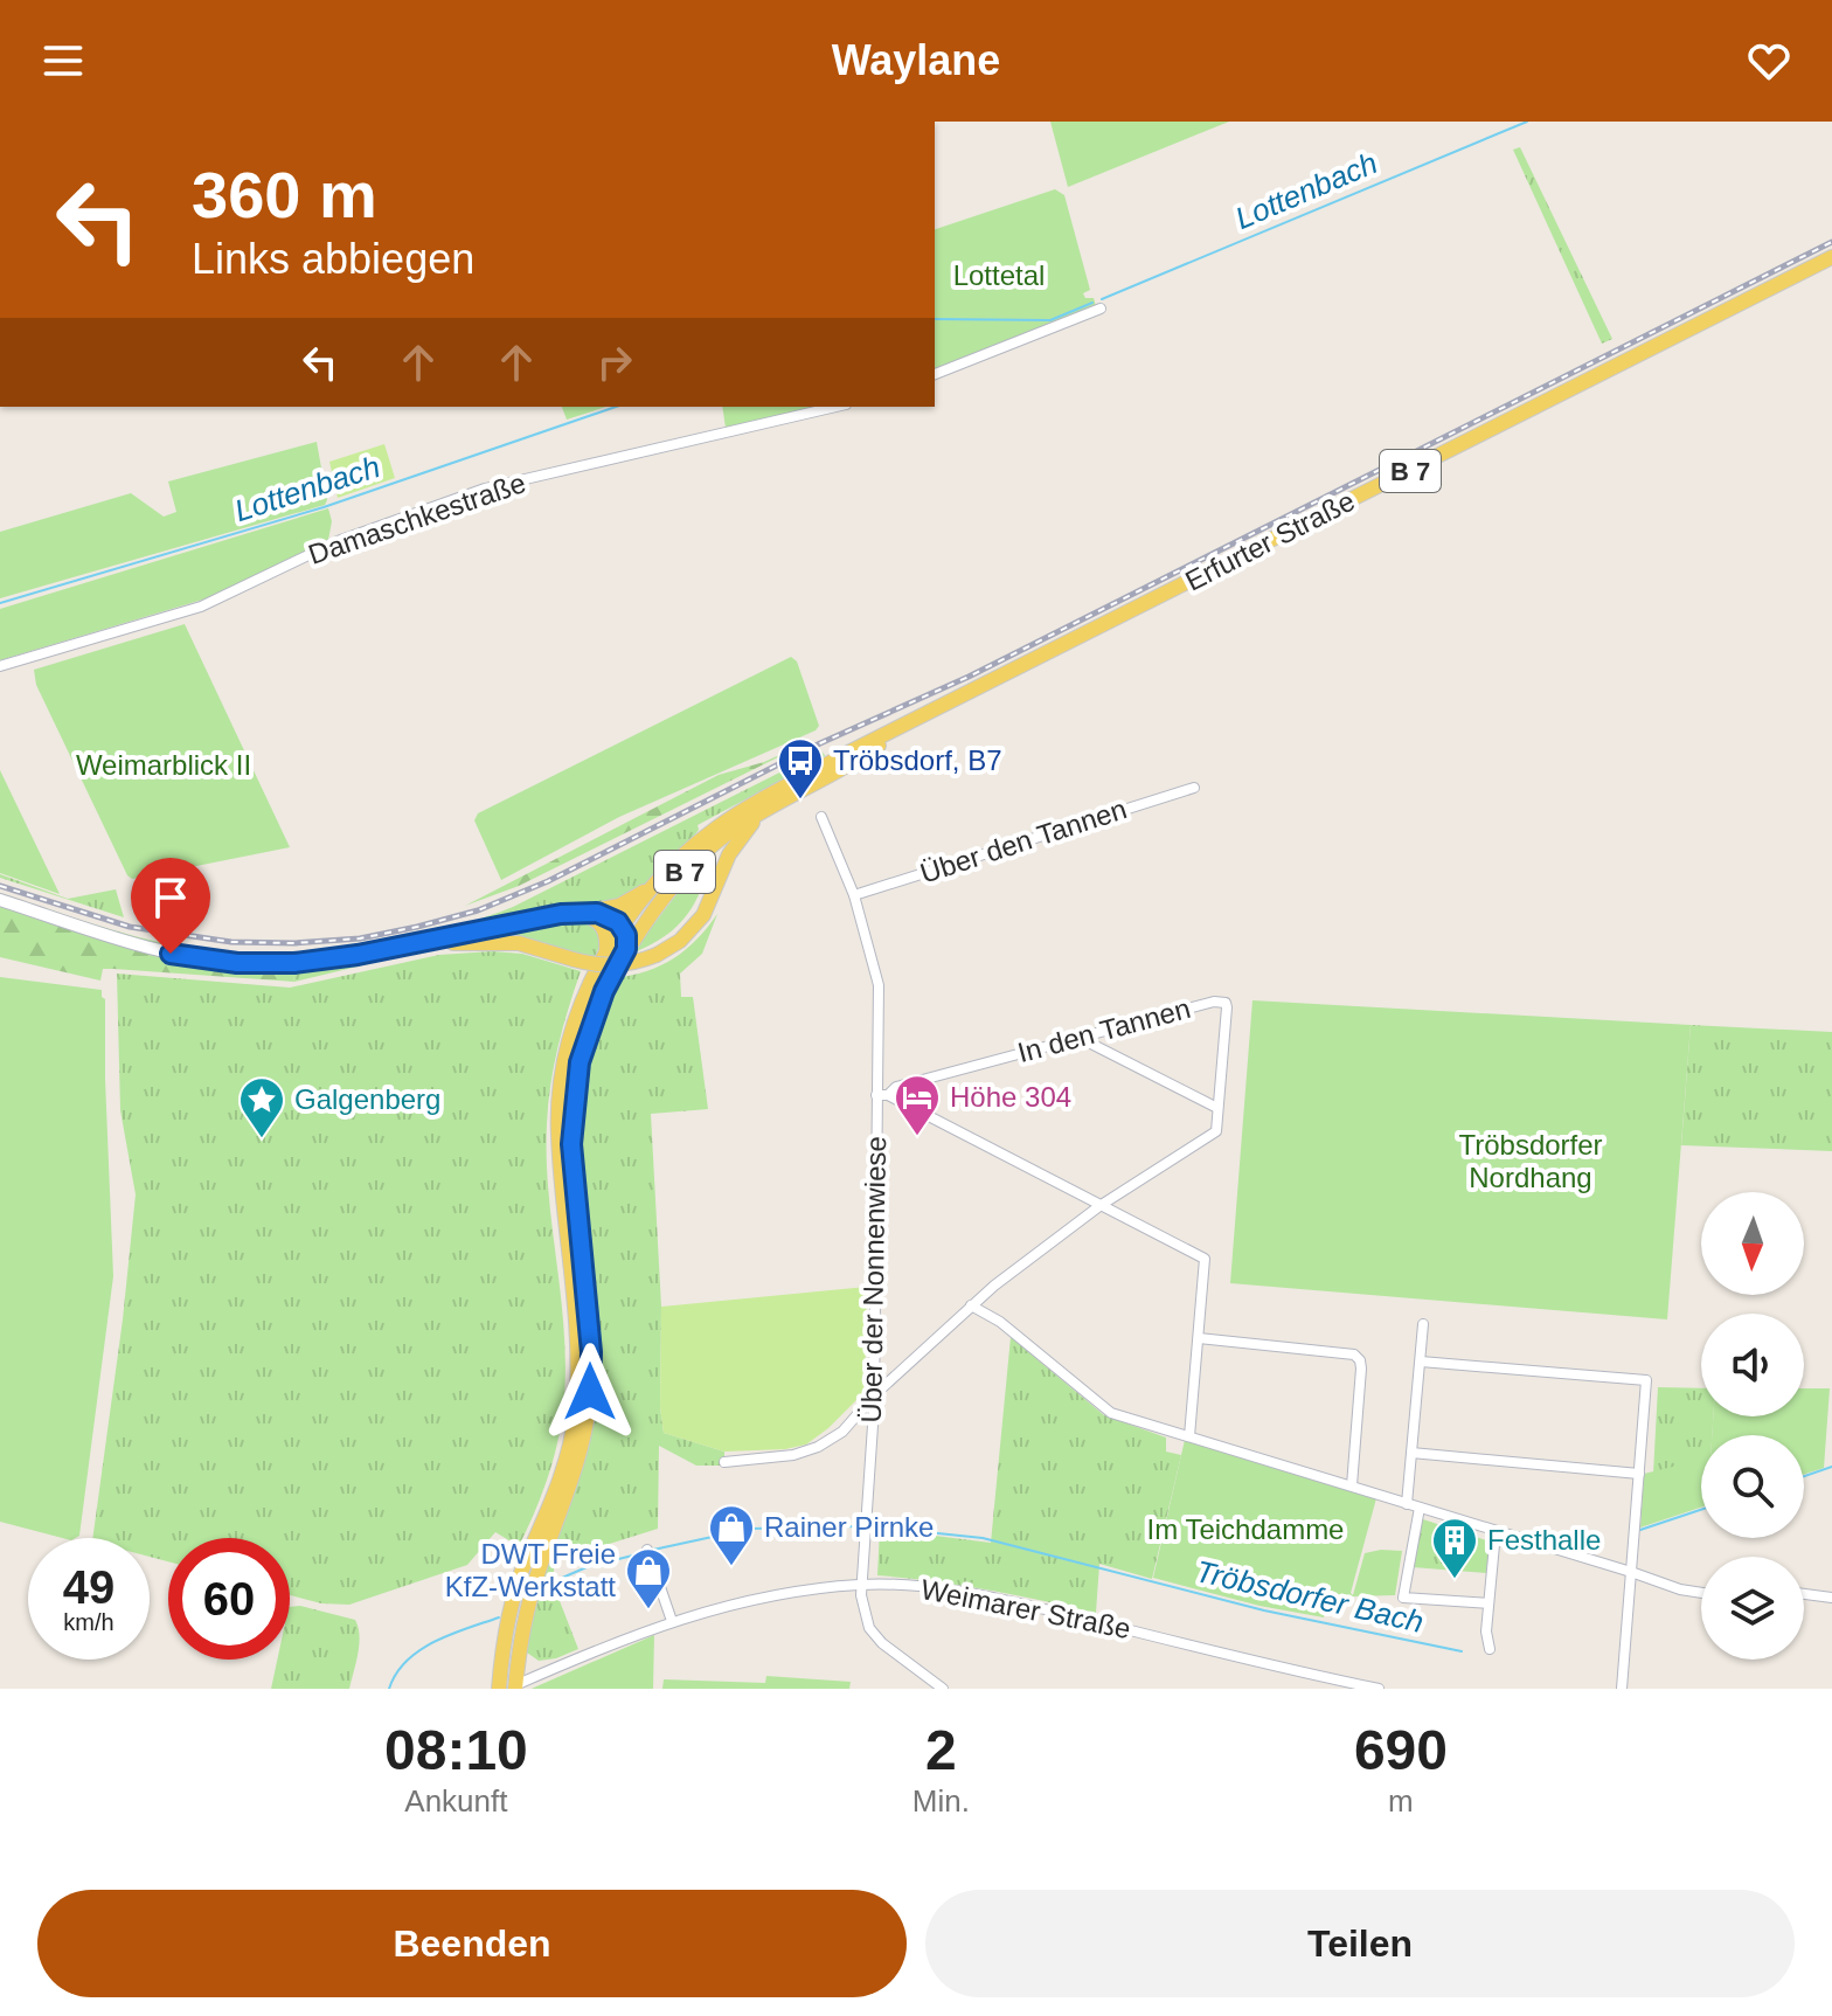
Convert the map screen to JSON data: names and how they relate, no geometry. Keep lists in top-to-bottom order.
{
  "streets": {
    "main road": ["B 7", "Erfurter Straße"],
    "street": [
      "Damaschkestraße",
      "Über den Tannen",
      "In den Tannen",
      "Über der Nonnenwiese",
      "Weimarer Straße"
    ]
  },
  "crossings": [
    ["B 7", "Erfurter Straße"],
    ["B 7", "Weimarer Straße"],
    ["Über den Tannen", "Über der Nonnenwiese"],
    ["In den Tannen", "Über der Nonnenwiese"],
    ["Über der Nonnenwiese", "Weimarer Straße"]
  ],
  "water": ["Lottenbach", "Tröbsdorfer Bach"],
  "parks": [
    "Lottetal",
    "Weimarblick II",
    "Tröbsdorfer Nordhang",
    "Im Teichdamme"
  ],
  "places": {
    "bus stop": ["Tröbsdorf, B7"],
    "hotel": ["Höhe 304"],
    "place": ["Galgenberg"],
    "shop": ["Rainer Pirnke", "DWT Freie KfZ-Werkstatt"],
    "building": ["Festhalle"]
  },
  "north": "bottom",
  "page": {
    "header": "Waylane",
    "turn": ["360 m", "Links abbiegen"],
    "speed": "49 km/h",
    "limit": "60",
    "eta": [
      "08:10",
      "Ankunft",
      "2",
      "Min.",
      "690",
      "m"
    ],
    "buttons": ["Beenden", "Teilen"]
  }
}
